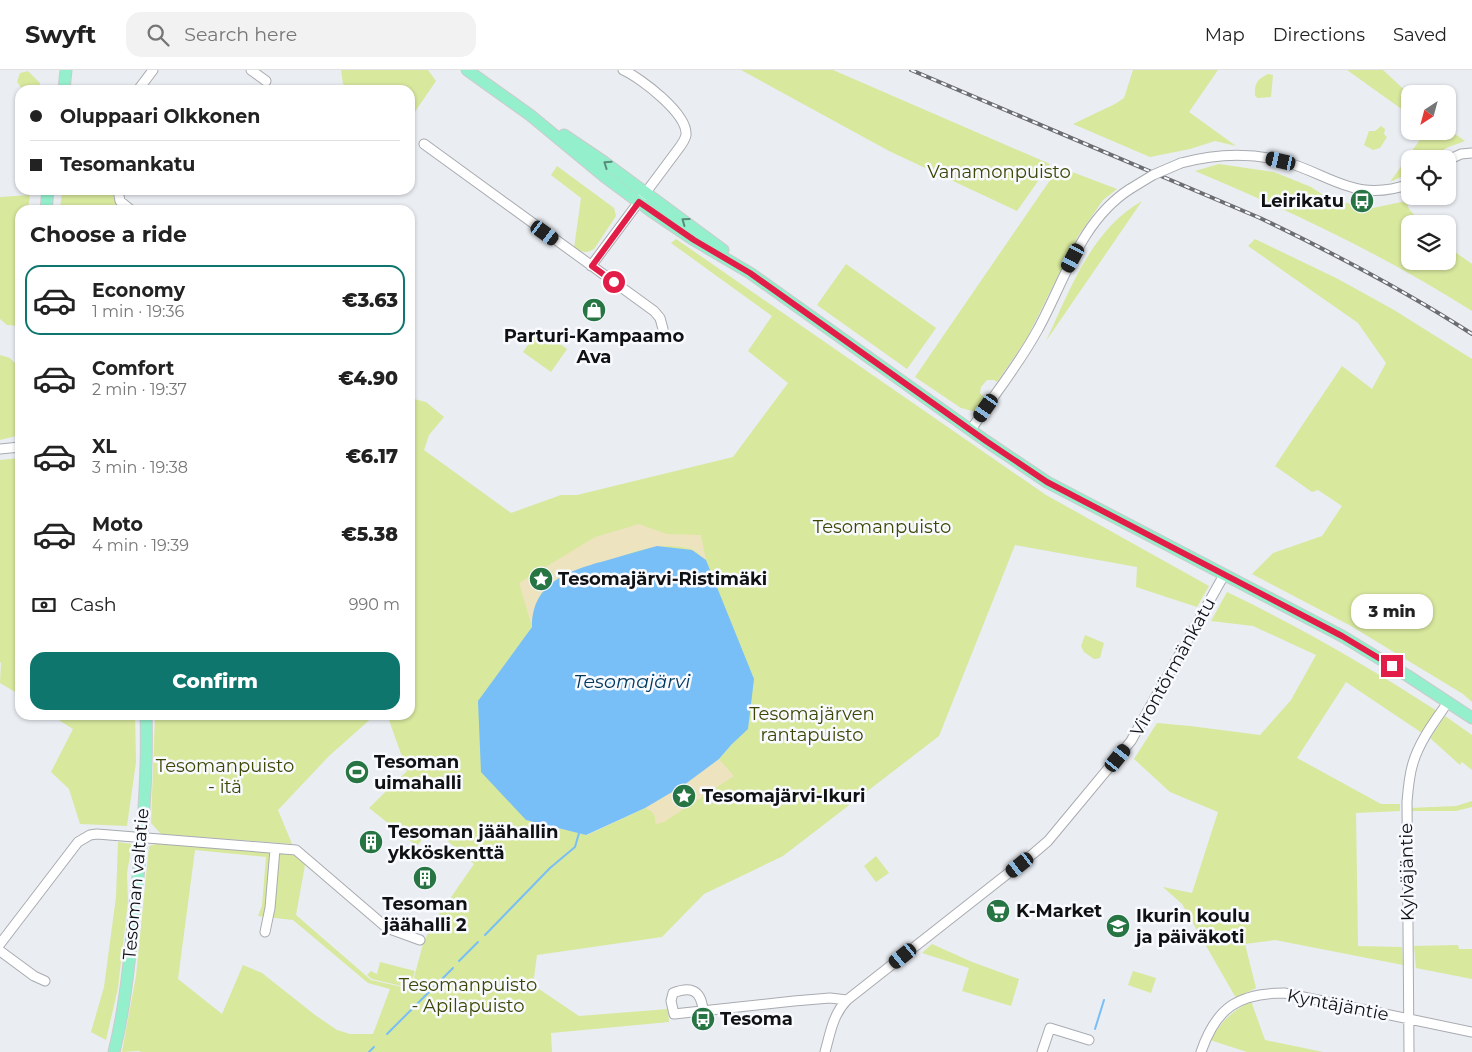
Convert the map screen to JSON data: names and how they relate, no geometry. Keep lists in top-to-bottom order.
{
  "streets": {
    "main road": ["Tesoman valtatie"],
    "street": ["Virontörmänkatu", "Kylväjäntie", "Kyntäjäntie"]
  },
  "crossings": [
    ["Kylväjäntie", "Kyntäjäntie"]
  ],
  "water": ["Tesomajärvi"],
  "parks": [
    "Vanamonpuisto",
    "Tesomanpuisto",
    "Tesomajärven rantapuisto",
    "Tesomanpuisto - itä",
    "Tesomanpuisto - Apilapuisto"
  ],
  "places": {
    "bus stop": ["Leirikatu", "Tesoma"],
    "shop": ["Parturi-Kampaamo Ava"],
    "place": ["Tesomajärvi-Ristimäki", "Tesomajärvi-Ikuri"],
    "sports": ["Tesoman uimahalli"],
    "building": ["Tesoman jäähallin ykköskenttä", "Tesoman jäähalli 2"],
    "supermarket": ["K-Market"],
    "school or university": ["Ikurin koulu ja päiväkoti"]
  },
  "north": "bottom left",
  "page": {
    "header": "Swyft",
    "search": "Search here",
    "nav": ["Map", "Directions", "Saved"],
    "banner": ["Oluppaari Olkkonen", "Tesomankatu"],
    "heading": "Choose a ride",
    "list": [
      {
        "name": "Economy",
        "note": "1 min · 19:36",
        "value": "€3.63"
      },
      {
        "name": "Comfort",
        "note": "2 min · 19:37",
        "value": "€4.90"
      },
      {
        "name": "XL",
        "note": "3 min · 19:38",
        "value": "€6.17"
      },
      {
        "name": "Moto",
        "note": "4 min · 19:39",
        "value": "€5.38"
      }
    ],
    "pay": ["Cash", "990 m"],
    "bubble": "3 min",
    "buttons": "Confirm"
  }
}
